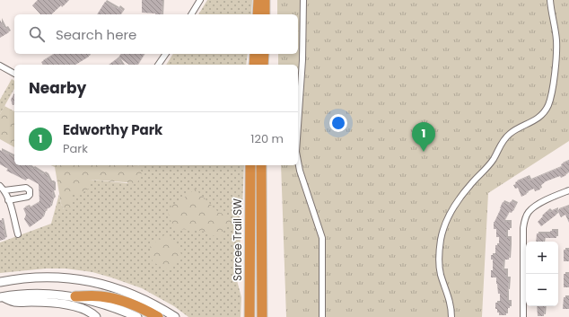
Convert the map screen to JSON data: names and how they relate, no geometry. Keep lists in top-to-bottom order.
{
  "streets": {
    "highway": ["Sarcee Trail SW"]
  },
  "page": {
    "search": "Search here",
    "heading": "Nearby",
    "list": [
      {
        "mark": "1",
        "name": "Edworthy Park",
        "note": "Park",
        "value": "120 m"
      }
    ],
    "pins": "1",
    "map_buttons": ["+", "−"]
  }
}
